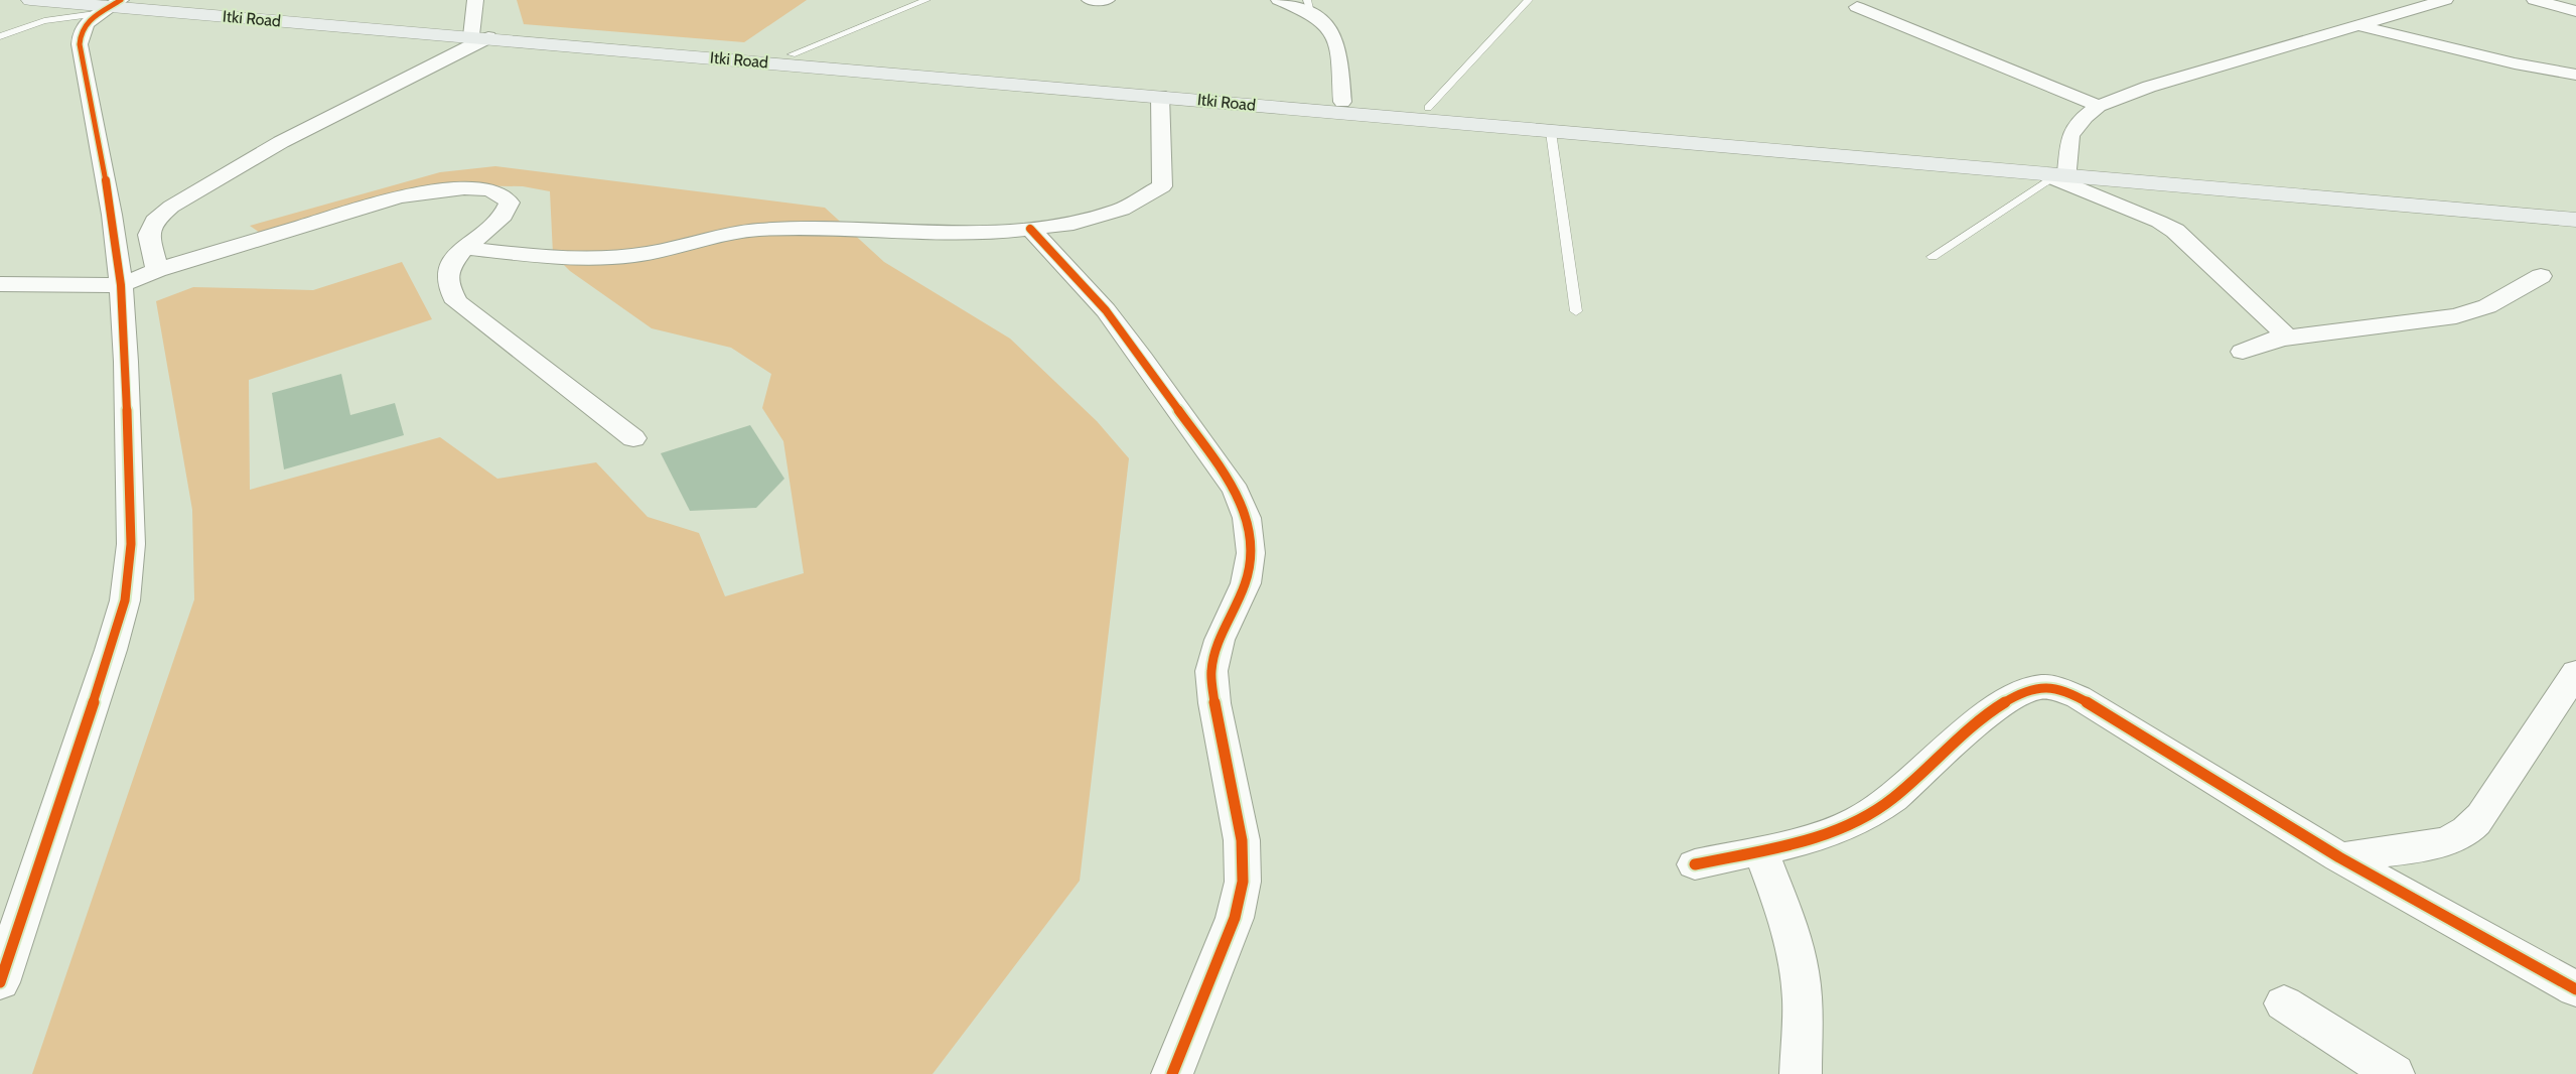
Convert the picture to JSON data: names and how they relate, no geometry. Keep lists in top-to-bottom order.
{
  "streets": {
    "main road": ["Itki Road"]
  }
}
